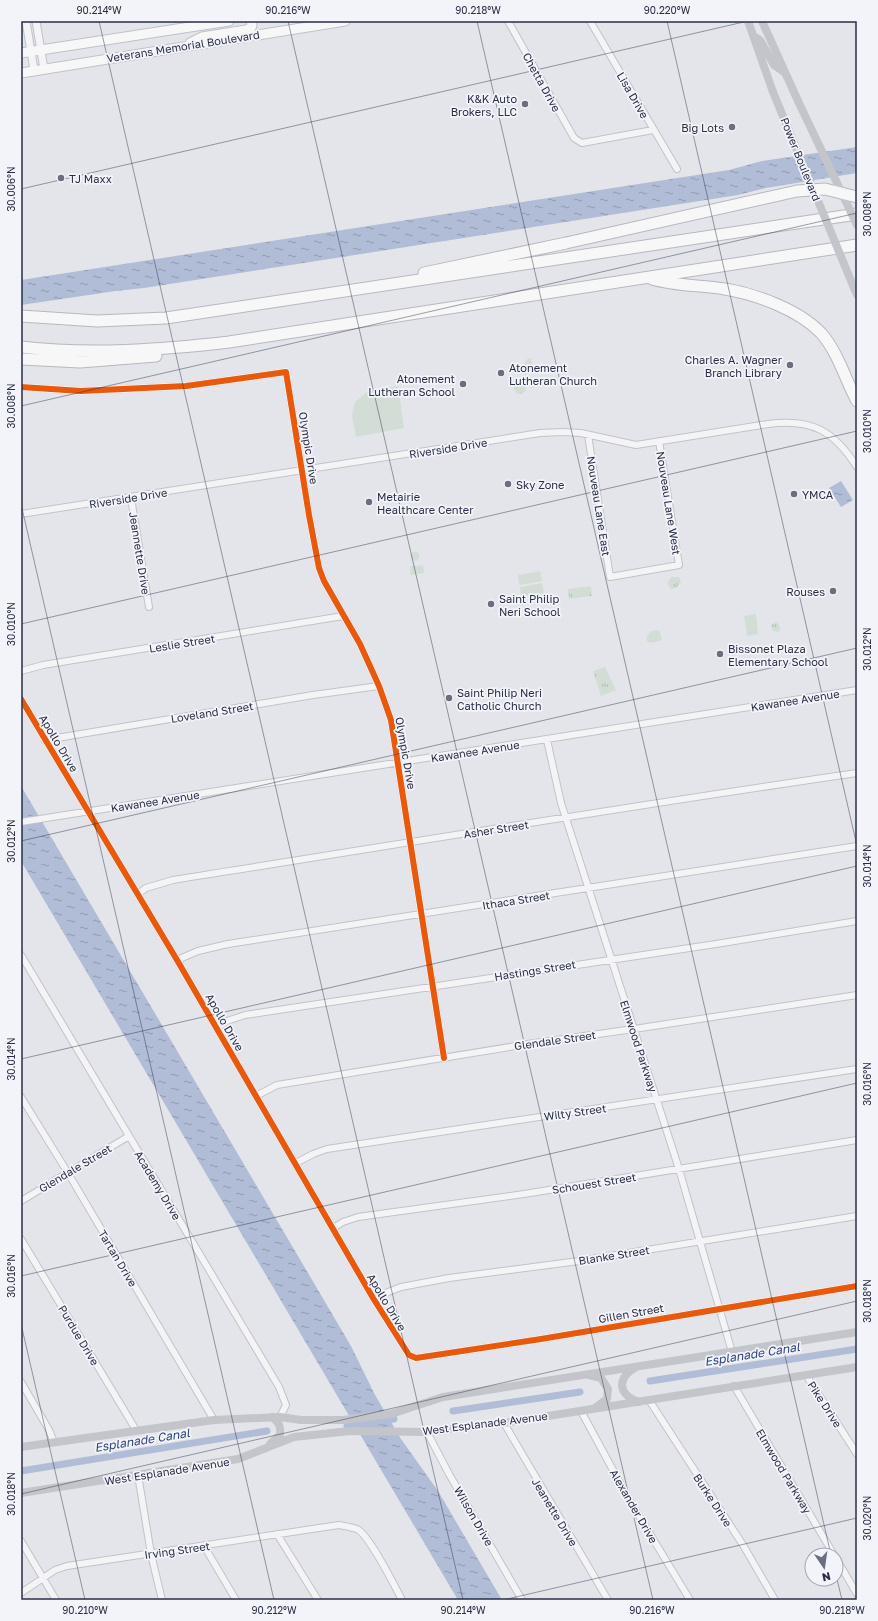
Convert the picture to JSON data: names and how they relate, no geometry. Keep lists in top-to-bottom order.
{
  "streets": {
    "main road": ["Veterans Memorial Boulevard", "Power Boulevard", "West Esplanade Avenue"],
    "street": [
      "Chetta Drive",
      "Lisa Drive",
      "Olympic Drive",
      "Riverside Drive",
      "Nouveau Lane West",
      "Nouveau Lane East",
      "Jeannette Drive",
      "Leslie Street",
      "Kawanee Avenue",
      "Loveland Street",
      "Apollo Drive",
      "Asher Street",
      "Ithaca Street",
      "Hastings Street",
      "Glendale Street",
      "Elmwood Parkway",
      "Wilty Street",
      "Schouest Street",
      "Academy Drive",
      "Blanke Street",
      "Tartan Drive",
      "Gillen Street",
      "Purdue Drive",
      "Pike Drive",
      "Burke Drive",
      "Alexander Drive",
      "Jeanette Drive",
      "Wilson Drive",
      "Irving Street"
    ]
  },
  "crossings": [
    ["Chetta Drive", "Lisa Drive"],
    ["Olympic Drive", "Riverside Drive"],
    ["Olympic Drive", "Leslie Street"],
    ["Olympic Drive", "Kawanee Avenue"],
    ["Olympic Drive", "Loveland Street"],
    ["Olympic Drive", "Asher Street"],
    ["Olympic Drive", "Ithaca Street"],
    ["Olympic Drive", "Hastings Street"],
    ["Olympic Drive", "Glendale Street"],
    ["Riverside Drive", "Nouveau Lane West"],
    ["Riverside Drive", "Nouveau Lane East"],
    ["Riverside Drive", "Jeannette Drive"],
    ["Nouveau Lane West", "Nouveau Lane East"],
    ["Kawanee Avenue", "Apollo Drive"],
    ["Kawanee Avenue", "Elmwood Parkway"],
    ["Loveland Street", "Apollo Drive"],
    ["Apollo Drive", "Asher Street"],
    ["Apollo Drive", "Ithaca Street"],
    ["Apollo Drive", "Hastings Street"],
    ["Apollo Drive", "Glendale Street"],
    ["Apollo Drive", "Wilty Street"],
    ["Apollo Drive", "Schouest Street"],
    ["Apollo Drive", "Blanke Street"],
    ["Apollo Drive", "Gillen Street"],
    ["Asher Street", "Elmwood Parkway"],
    ["Ithaca Street", "Elmwood Parkway"],
    ["Hastings Street", "Elmwood Parkway"],
    ["Glendale Street", "Elmwood Parkway"],
    ["Glendale Street", "Academy Drive"],
    ["Glendale Street", "Tartan Drive"],
    ["Elmwood Parkway", "Wilty Street"],
    ["Elmwood Parkway", "Schouest Street"],
    ["Elmwood Parkway", "Blanke Street"],
    ["Elmwood Parkway", "Gillen Street"],
    ["Elmwood Parkway", "West Esplanade Avenue"],
    ["Pike Drive", "West Esplanade Avenue"],
    ["West Esplanade Avenue", "Burke Drive"],
    ["West Esplanade Avenue", "Alexander Drive"],
    ["West Esplanade Avenue", "Jeanette Drive"],
    ["West Esplanade Avenue", "Wilson Drive"]
  ],
  "water": ["Esplanade Canal"],
  "places": [
    "K&K Auto Brokers, LLC",
    "Big Lots",
    "TJ Maxx",
    "Charles A. Wagner Branch Library",
    "Atonement Lutheran Church",
    "Atonement Lutheran School",
    "Sky Zone",
    "YMCA",
    "Metairie Healthcare Center",
    "Rouses",
    "Saint Philip Neri School",
    "Bissonet Plaza Elementary School",
    "Saint Philip Neri Catholic Church"
  ],
  "north": "bottom",
  "coordinates": [
    "90.214°W",
    "90.216°W",
    "90.218°W",
    "90.220°W",
    "30.006°N",
    "30.008°N",
    "30.010°N",
    "30.012°N",
    "30.014°N",
    "30.016°N",
    "30.018°N",
    "30.020°N",
    "90.210°W",
    "90.212°W"
  ]
}
